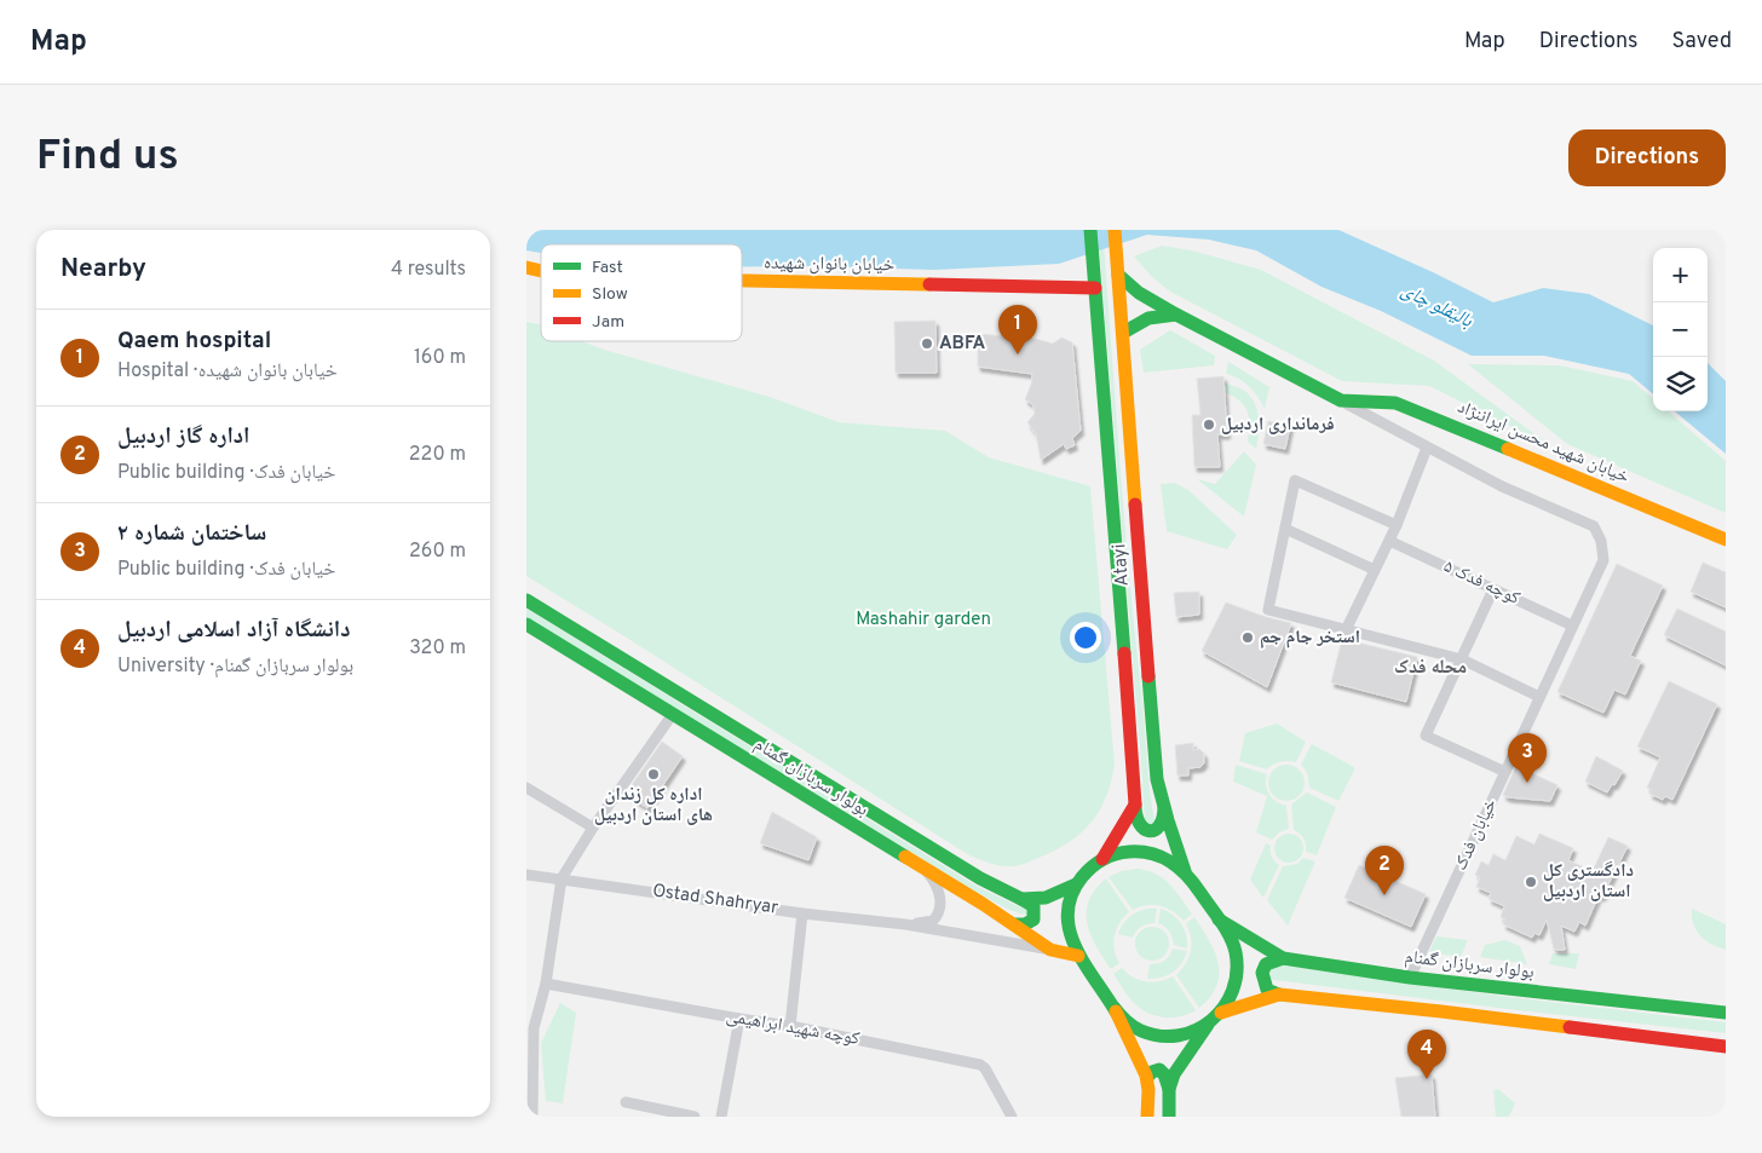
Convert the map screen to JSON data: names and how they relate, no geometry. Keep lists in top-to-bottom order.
{
  "streets": {
    "main road": [
      "خیابان بانوان شهیده",
      "خیابان شهید محسن ایراننژاد",
      "Atayi",
      "بولوار سربازان گمنام"
    ],
    "street": [
      "کوچه فدک ۵",
      "خیابان فدک",
      "Ostad Shahryar",
      "کوچه شهید ابراهیمی"
    ]
  },
  "crossings": [
    ["خیابان بانوان شهیده", "Atayi"],
    ["خیابان شهید محسن ایراننژاد", "Atayi"],
    ["خیابان شهید محسن ایراننژاد", "خیابان فدک"],
    ["Atayi", "بولوار سربازان گمنام"],
    ["کوچه فدک ۵", "خیابان فدک"],
    ["بولوار سربازان گمنام", "خیابان فدک"]
  ],
  "districts": ["محله فدک"],
  "water": ["بالیقلو چای"],
  "parks": ["Mashahir garden"],
  "places": [
    "ABFA",
    "فرمانداری اردبیل",
    "استخر جام جم",
    "اداره کل زندان های استان اردبیل",
    "دادگستری کل استان اردبیل"
  ],
  "legend": ["Fast", "Slow", "Jam"],
  "page": {
    "header": "Map",
    "nav": ["Map", "Directions", "Saved"],
    "buttons": "Directions",
    "title": "Find us",
    "heading": ["Nearby", "4 results"],
    "map_buttons": ["+", "−"],
    "pins": [
      "1",
      "3",
      "2",
      "4"
    ],
    "list": [
      {
        "mark": "1",
        "name": "Qaem hospital",
        "note": "Hospital · خیابان بانوان شهیده",
        "value": "160 m"
      },
      {
        "mark": "2",
        "name": "اداره گاز اردبیل",
        "note": "Public building · خیابان فدک",
        "value": "220 m"
      },
      {
        "mark": "3",
        "name": "ساختمان شماره ۲",
        "note": "Public building · خیابان فدک",
        "value": "260 m"
      },
      {
        "mark": "4",
        "name": "دانشگاه آزاد اسلامی اردبیل",
        "note": "University · بولوار سربازان گمنام",
        "value": "320 m"
      }
    ]
  }
}
